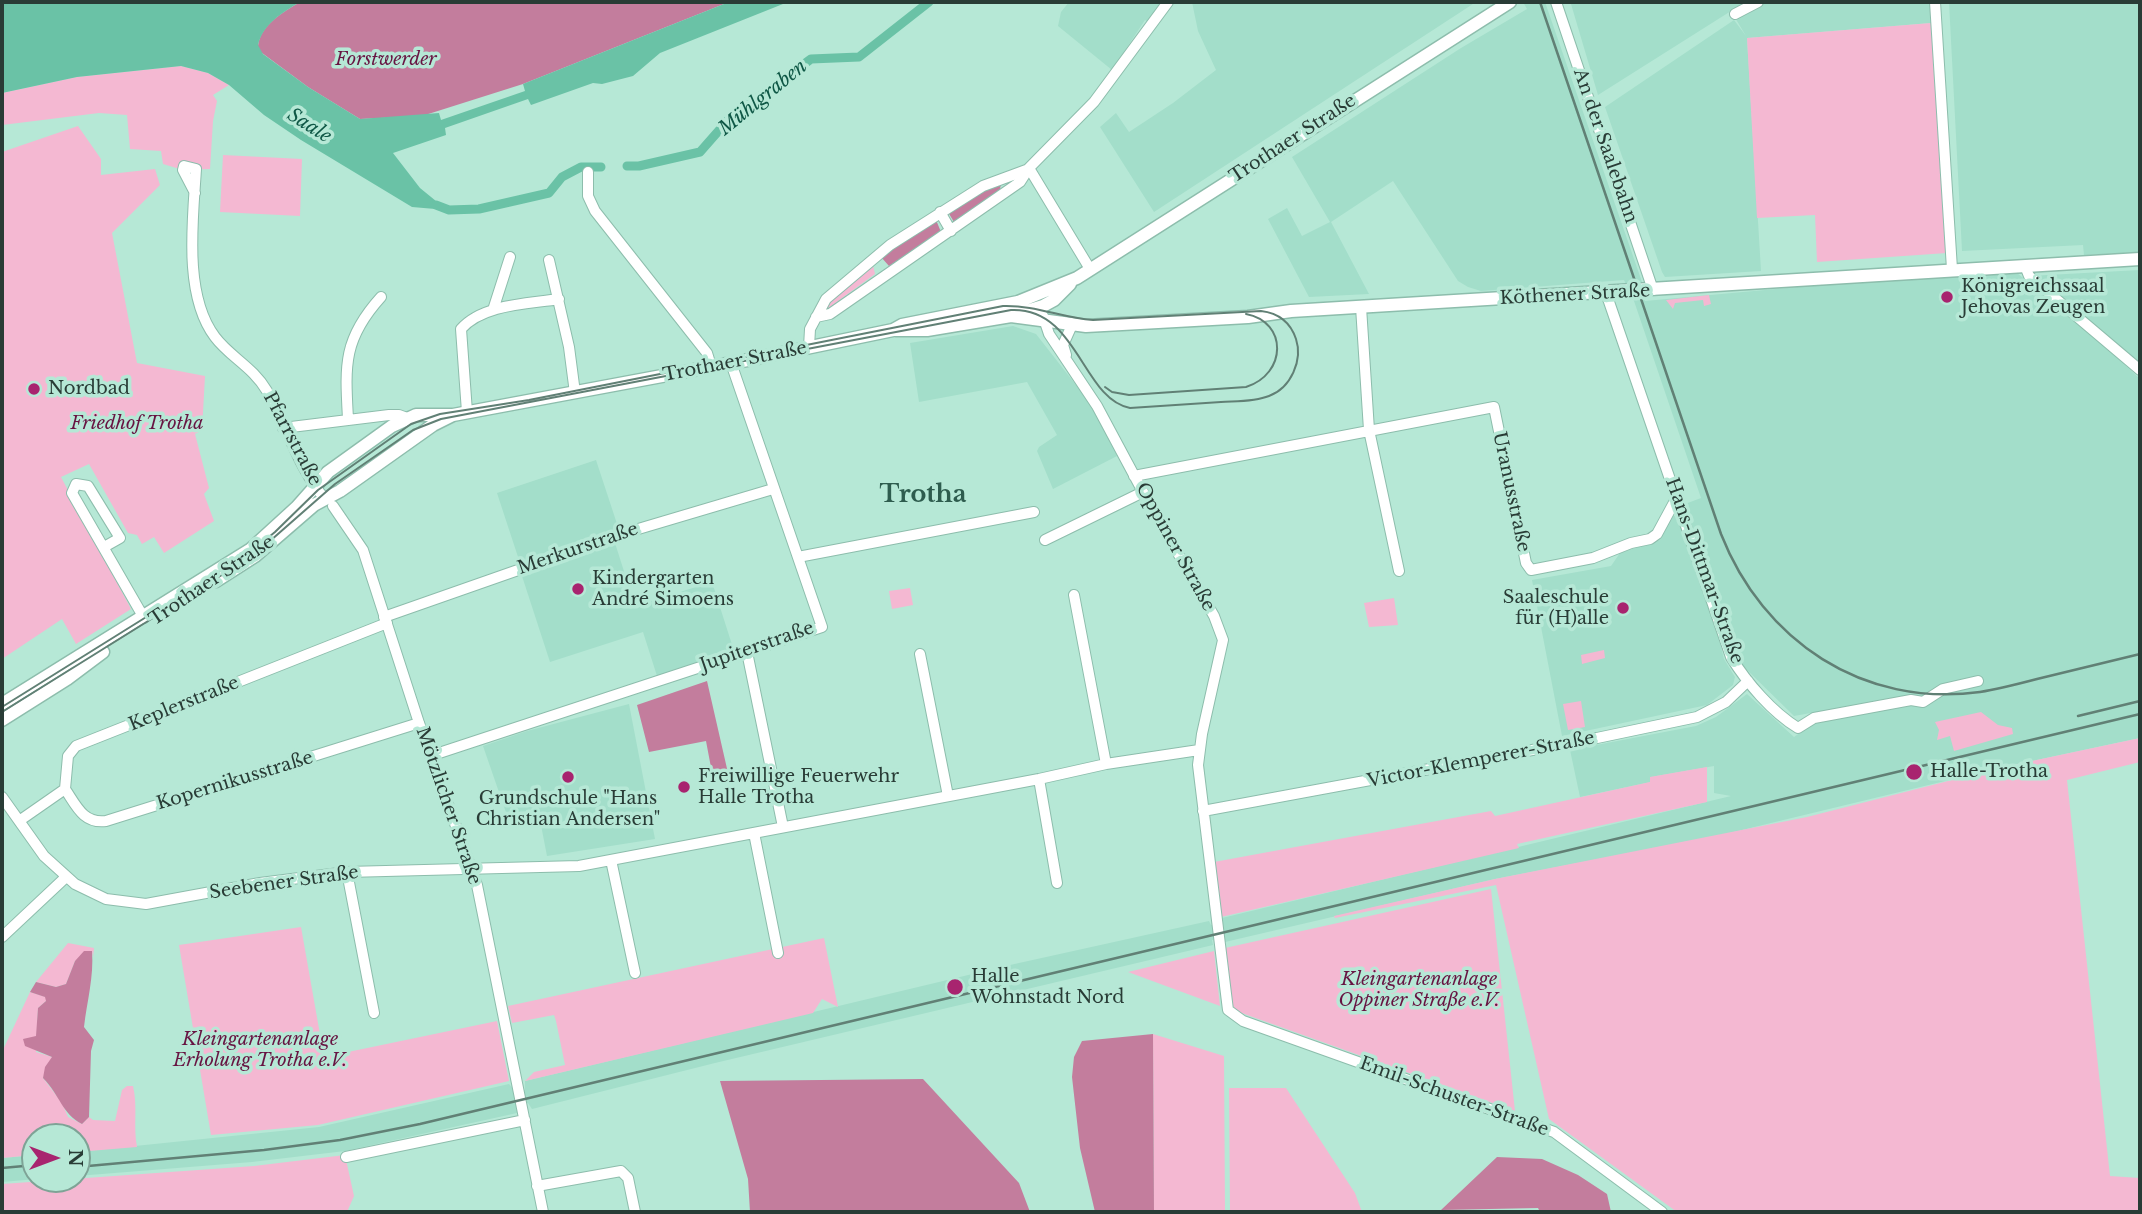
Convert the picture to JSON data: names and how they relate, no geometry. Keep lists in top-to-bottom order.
{
  "streets": {
    "main road": ["Trothaer Straße", "Köthener Straße"],
    "street": [
      "An der Saalebahn",
      "Pfarrstraße",
      "Uranusstraße",
      "Oppiner Straße",
      "Merkurstraße",
      "Hans-Dittmar-Straße",
      "Jupiterstraße",
      "Keplerstraße",
      "Victor-Klemperer-Straße",
      "Kopernikusstraße",
      "Mötzlicher Straße",
      "Seebener Straße",
      "Emil-Schuster-Straße"
    ]
  },
  "crossings": [
    ["Trothaer Straße", "Köthener Straße"],
    ["Trothaer Straße", "Pfarrstraße"],
    ["Trothaer Straße", "Oppiner Straße"],
    ["Trothaer Straße", "Jupiterstraße"],
    ["Trothaer Straße", "Mötzlicher Straße"],
    ["An der Saalebahn", "Köthener Straße"],
    ["Köthener Straße", "Oppiner Straße"],
    ["Köthener Straße", "Hans-Dittmar-Straße"],
    ["Pfarrstraße", "Mötzlicher Straße"],
    ["Uranusstraße", "Oppiner Straße"],
    ["Uranusstraße", "Hans-Dittmar-Straße"],
    ["Oppiner Straße", "Victor-Klemperer-Straße"],
    ["Oppiner Straße", "Seebener Straße"],
    ["Oppiner Straße", "Emil-Schuster-Straße"],
    ["Merkurstraße", "Jupiterstraße"],
    ["Merkurstraße", "Keplerstraße"],
    ["Merkurstraße", "Mötzlicher Straße"],
    ["Hans-Dittmar-Straße", "Victor-Klemperer-Straße"],
    ["Jupiterstraße", "Mötzlicher Straße"],
    ["Keplerstraße", "Kopernikusstraße"],
    ["Keplerstraße", "Mötzlicher Straße"],
    ["Kopernikusstraße", "Mötzlicher Straße"],
    ["Mötzlicher Straße", "Seebener Straße"]
  ],
  "districts": ["Trotha"],
  "water": ["Mühlgraben", "Saale"],
  "parks": [
    "Forstwerder",
    "Friedhof Trotha",
    "Kleingartenanlage Oppiner Straße e.V.",
    "Kleingartenanlage Erholung Trotha e.V."
  ],
  "places": [
    "Königreichssaal Jehovas Zeugen",
    "Nordbad",
    "Kindergarten André Simoens",
    "Saaleschule für (H)alle",
    "Halle-Trotha",
    "Grundschule \"Hans Christian Andersen\"",
    "Freiwillige Feuerwehr Halle Trotha",
    "Halle Wohnstadt Nord"
  ],
  "north": "right"
}
